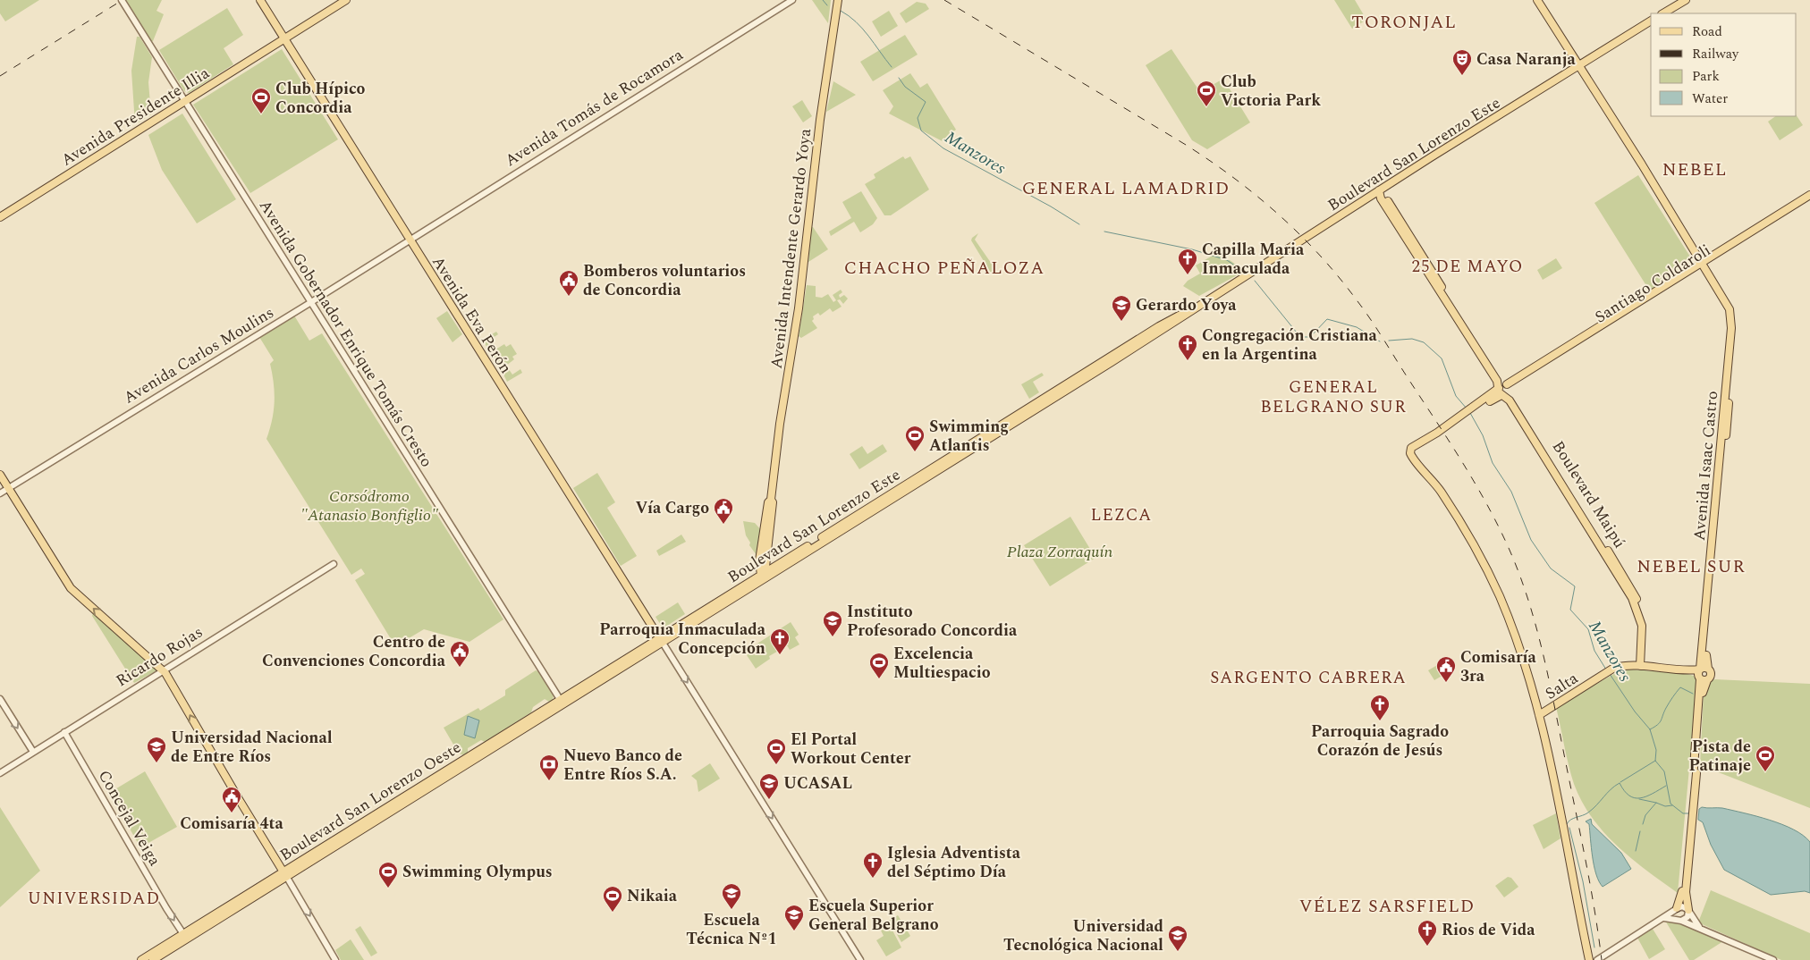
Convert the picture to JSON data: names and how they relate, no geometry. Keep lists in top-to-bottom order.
{
  "streets": {
    "main road": [
      "Avenida Presidente Illia",
      "Boulevard San Lorenzo Este",
      "Avenida Intendente Gerardo Yoya",
      "Santiago Coldaroli",
      "Avenida Eva Perón",
      "Avenida Isaac Castro",
      "Boulevard Maipú",
      "Salta",
      "Boulevard San Lorenzo Oeste"
    ],
    "street": [
      "Avenida Tomás de Rocamora",
      "Avenida Gobernador Enrique Tomás Cresto",
      "Avenida Carlos Moulins",
      "Ricardo Rojas",
      "Concejal Veiga"
    ]
  },
  "crossings": [
    ["Avenida Tomás de Rocamora", "Avenida Eva Perón"],
    ["Avenida Tomás de Rocamora", "Avenida Carlos Moulins"],
    ["Avenida Presidente Illia", "Avenida Eva Perón"],
    ["Avenida Presidente Illia", "Avenida Gobernador Enrique Tomás Cresto"],
    ["Boulevard San Lorenzo Este", "Avenida Intendente Gerardo Yoya"],
    ["Boulevard San Lorenzo Este", "Avenida Eva Perón"],
    ["Boulevard San Lorenzo Este", "Boulevard Maipú"],
    ["Boulevard San Lorenzo Este", "Boulevard San Lorenzo Oeste"],
    ["Santiago Coldaroli", "Boulevard Maipú"],
    ["Santiago Coldaroli", "Salta"],
    ["Avenida Eva Perón", "Avenida Carlos Moulins"],
    ["Avenida Gobernador Enrique Tomás Cresto", "Avenida Carlos Moulins"],
    ["Avenida Gobernador Enrique Tomás Cresto", "Boulevard San Lorenzo Oeste"],
    ["Boulevard Maipú", "Salta"],
    ["Ricardo Rojas", "Concejal Veiga"],
    ["Boulevard San Lorenzo Oeste", "Concejal Veiga"]
  ],
  "one_way": ["Concejal Veiga"],
  "districts": [
    "TORONJAL",
    "NEBEL",
    "GENERAL LAMADRID",
    "25 DE MAYO",
    "CHACHO PEÑALOZA",
    "GENERAL BELGRANO SUR",
    "LEZCA",
    "NEBEL SUR",
    "SARGENTO CABRERA",
    "UNIVERSIDAD",
    "VÉLEZ SARSFIELD"
  ],
  "water": ["Manzores"],
  "parks": ["Corsódromo \"Atanasio Bonfiglio\"", "Plaza Zorraquín"],
  "places": {
    "theatre": ["Casa Naranja"],
    "sports": [
      "Club Victoria Park",
      "Club Hípico Concordia",
      "Swimming Atlantis",
      "Excelencia Multiespacio",
      "El Portal Workout Center",
      "Pista de Patinaje",
      "Swimming Olympus",
      "Nikaia"
    ],
    "church": [
      "Capilla Maria Inmaculada",
      "Congregación Cristiana en la Argentina",
      "Parroquia Inmaculada Concepción",
      "Parroquia Sagrado Corazón de Jesús",
      "Iglesia Adventista del Séptimo Día",
      "Rios de Vida"
    ],
    "public building": [
      "Bomberos voluntarios de Concordia",
      "Vía Cargo",
      "Centro de Convenciones Concordia",
      "Comisaría 3ra",
      "Comisaría 4ta"
    ],
    "school or university": [
      "Gerardo Yoya",
      "Instituto Profesorado Concordia",
      "Universidad Nacional de Entre Ríos",
      "UCASAL",
      "Escuela Técnica Nº1",
      "Escuela Superior General Belgrano",
      "Universidad Tecnológica Nacional"
    ],
    "bank": ["Nuevo Banco de Entre Ríos S.A."]
  },
  "legend": [
    "Road",
    "Railway",
    "Park",
    "Water"
  ]
}
